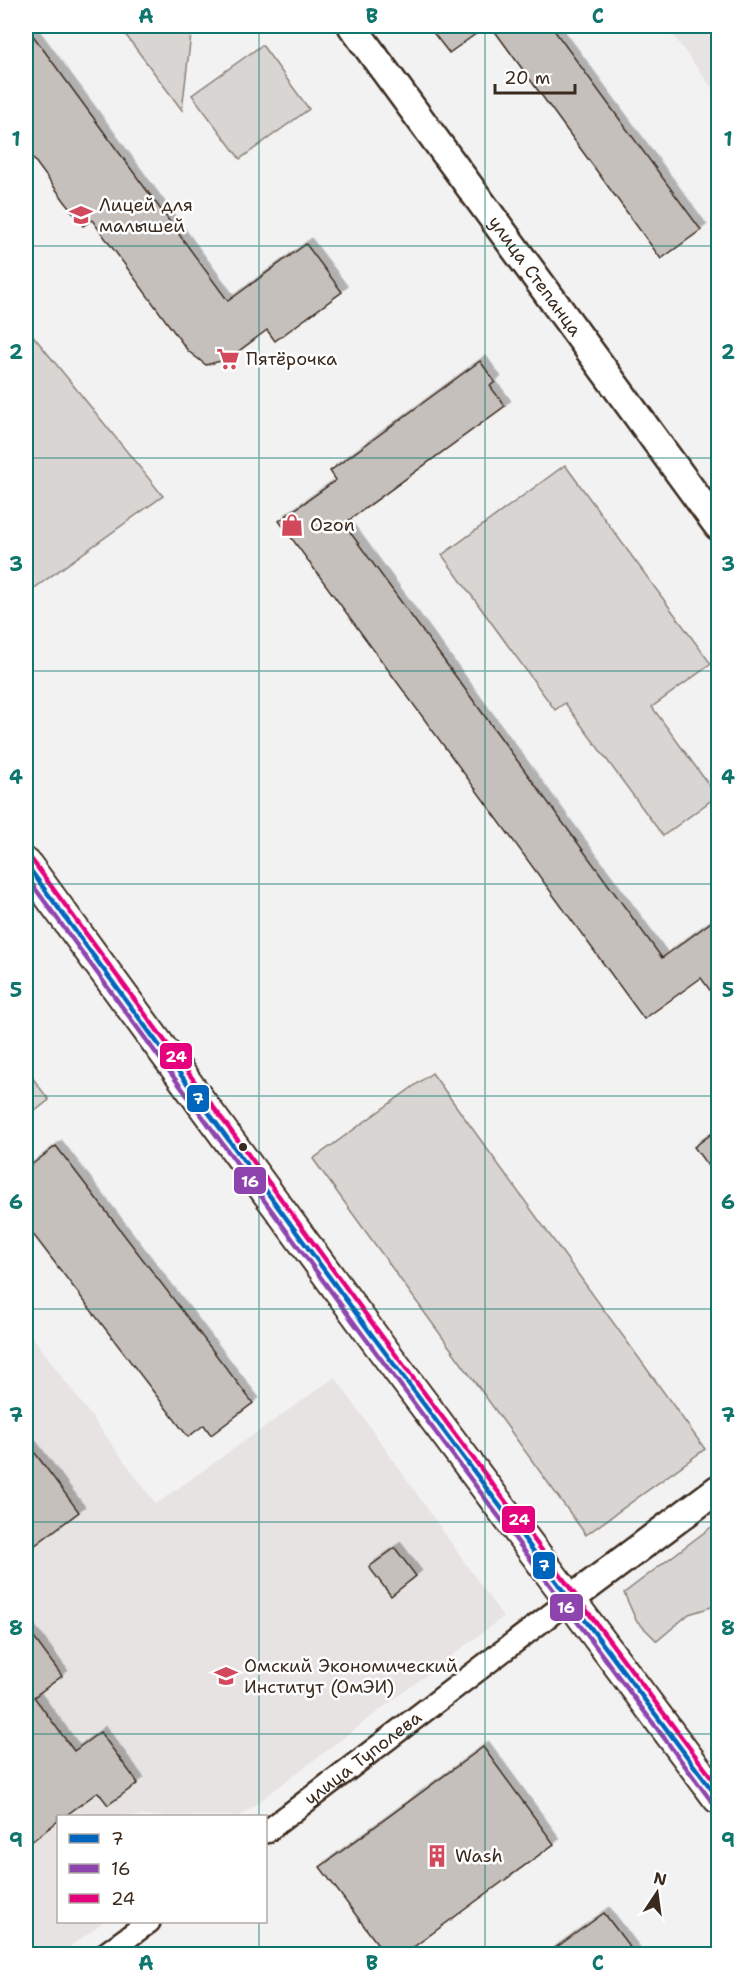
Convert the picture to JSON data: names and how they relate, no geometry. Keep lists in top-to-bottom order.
{
  "streets": {
    "street": ["улица Степанца", "улица Туполева"]
  },
  "places": {
    "school or university": ["Лицей для малышей", "Омский Экономический Институт (ОмЭИ)"],
    "supermarket": ["Пятёрочка"],
    "shop": ["Ozon"],
    "building": ["Wash"]
  },
  "lines": ["transit line 24", "transit line 7", "transit line 16"],
  "legend": ["7", "16", "24"],
  "scale_bar": "20 m",
  "north": "top",
  "grid": {
    "columns": ["A", "B", "C"],
    "rows": [
      "1",
      "2",
      "3",
      "4",
      "5",
      "6",
      "7",
      "8",
      "9"
    ]
  }
}
